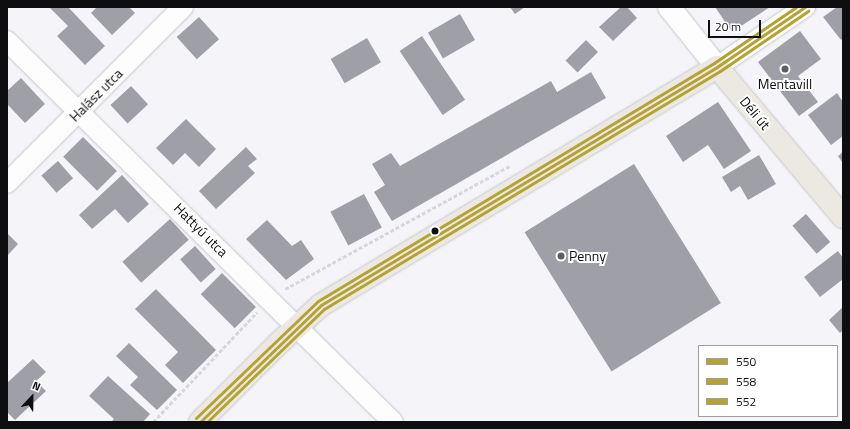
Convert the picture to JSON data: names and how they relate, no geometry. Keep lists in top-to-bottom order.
{
  "streets": {
    "main road": ["Déli út"],
    "street": ["Halász utca", "Hattyú utca"]
  },
  "crossings": [
    ["Halász utca", "Hattyú utca"]
  ],
  "places": ["Mentavill", "Penny"],
  "lines": ["transit line 550", "transit line 552", "transit line 558"],
  "legend": ["550", "558", "552"],
  "scale_bar": "20 m",
  "north": "top"
}
